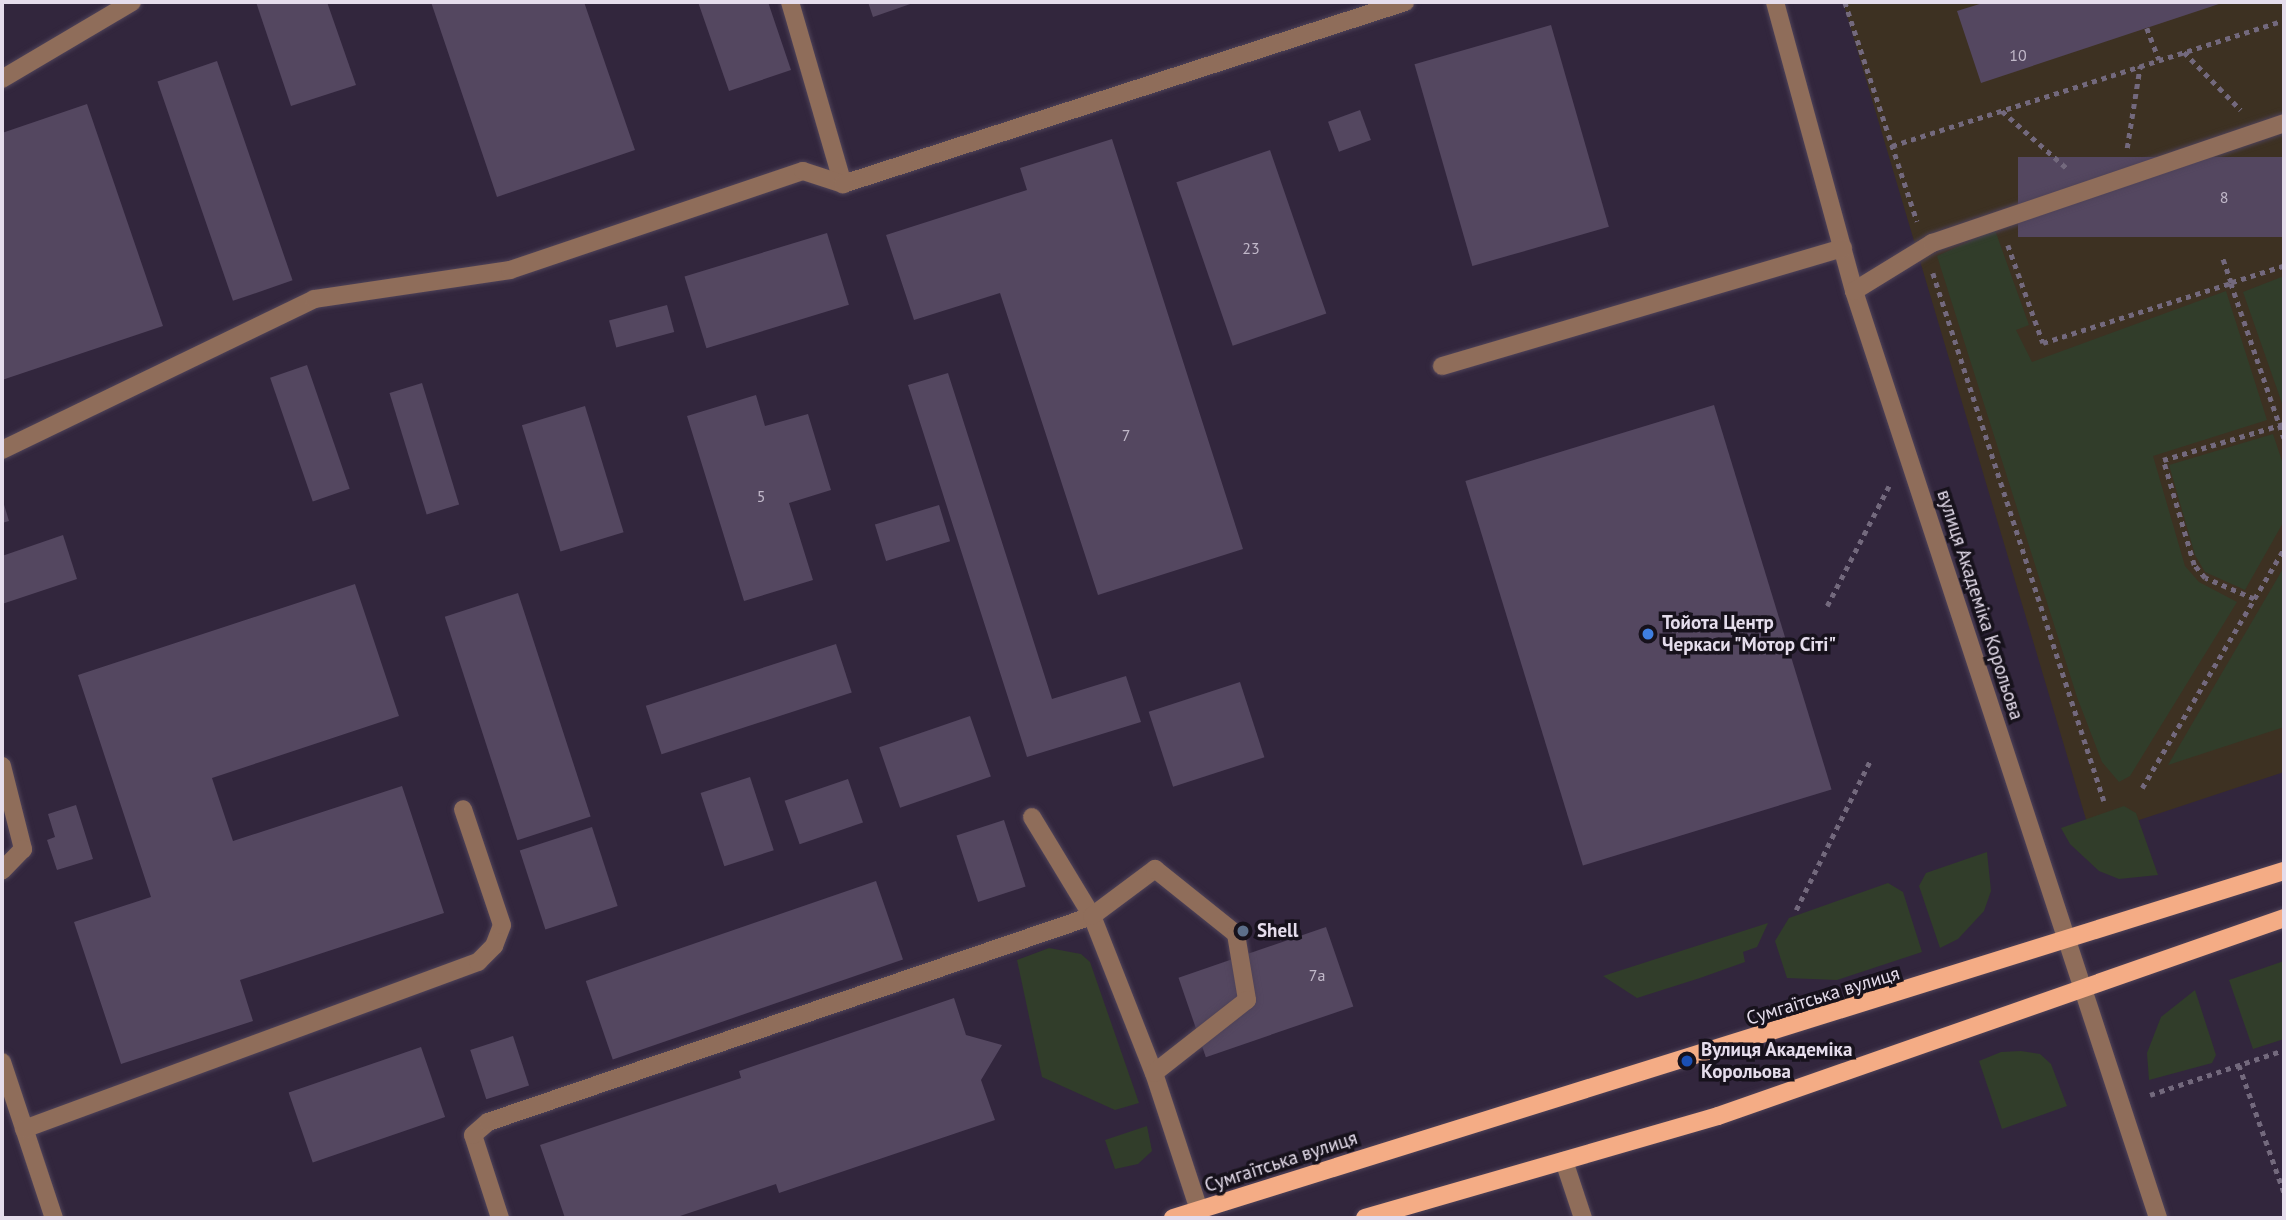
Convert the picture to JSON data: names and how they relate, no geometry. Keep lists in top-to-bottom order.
{
  "streets": {
    "main road": ["Сумгаїтська вулиця"],
    "street": ["вулиця Академіка Корольова"]
  },
  "crossings": [
    ["вулиця Академіка Корольова", "Сумгаїтська вулиця"]
  ],
  "places": ["Тойота Центр Черкаси \"Мотор Сіті\"", "Shell", "Вулиця Академіка Корольова"],
  "house_numbers": [
    "10",
    "8",
    "23",
    "7",
    "5",
    "7а"
  ]
}
